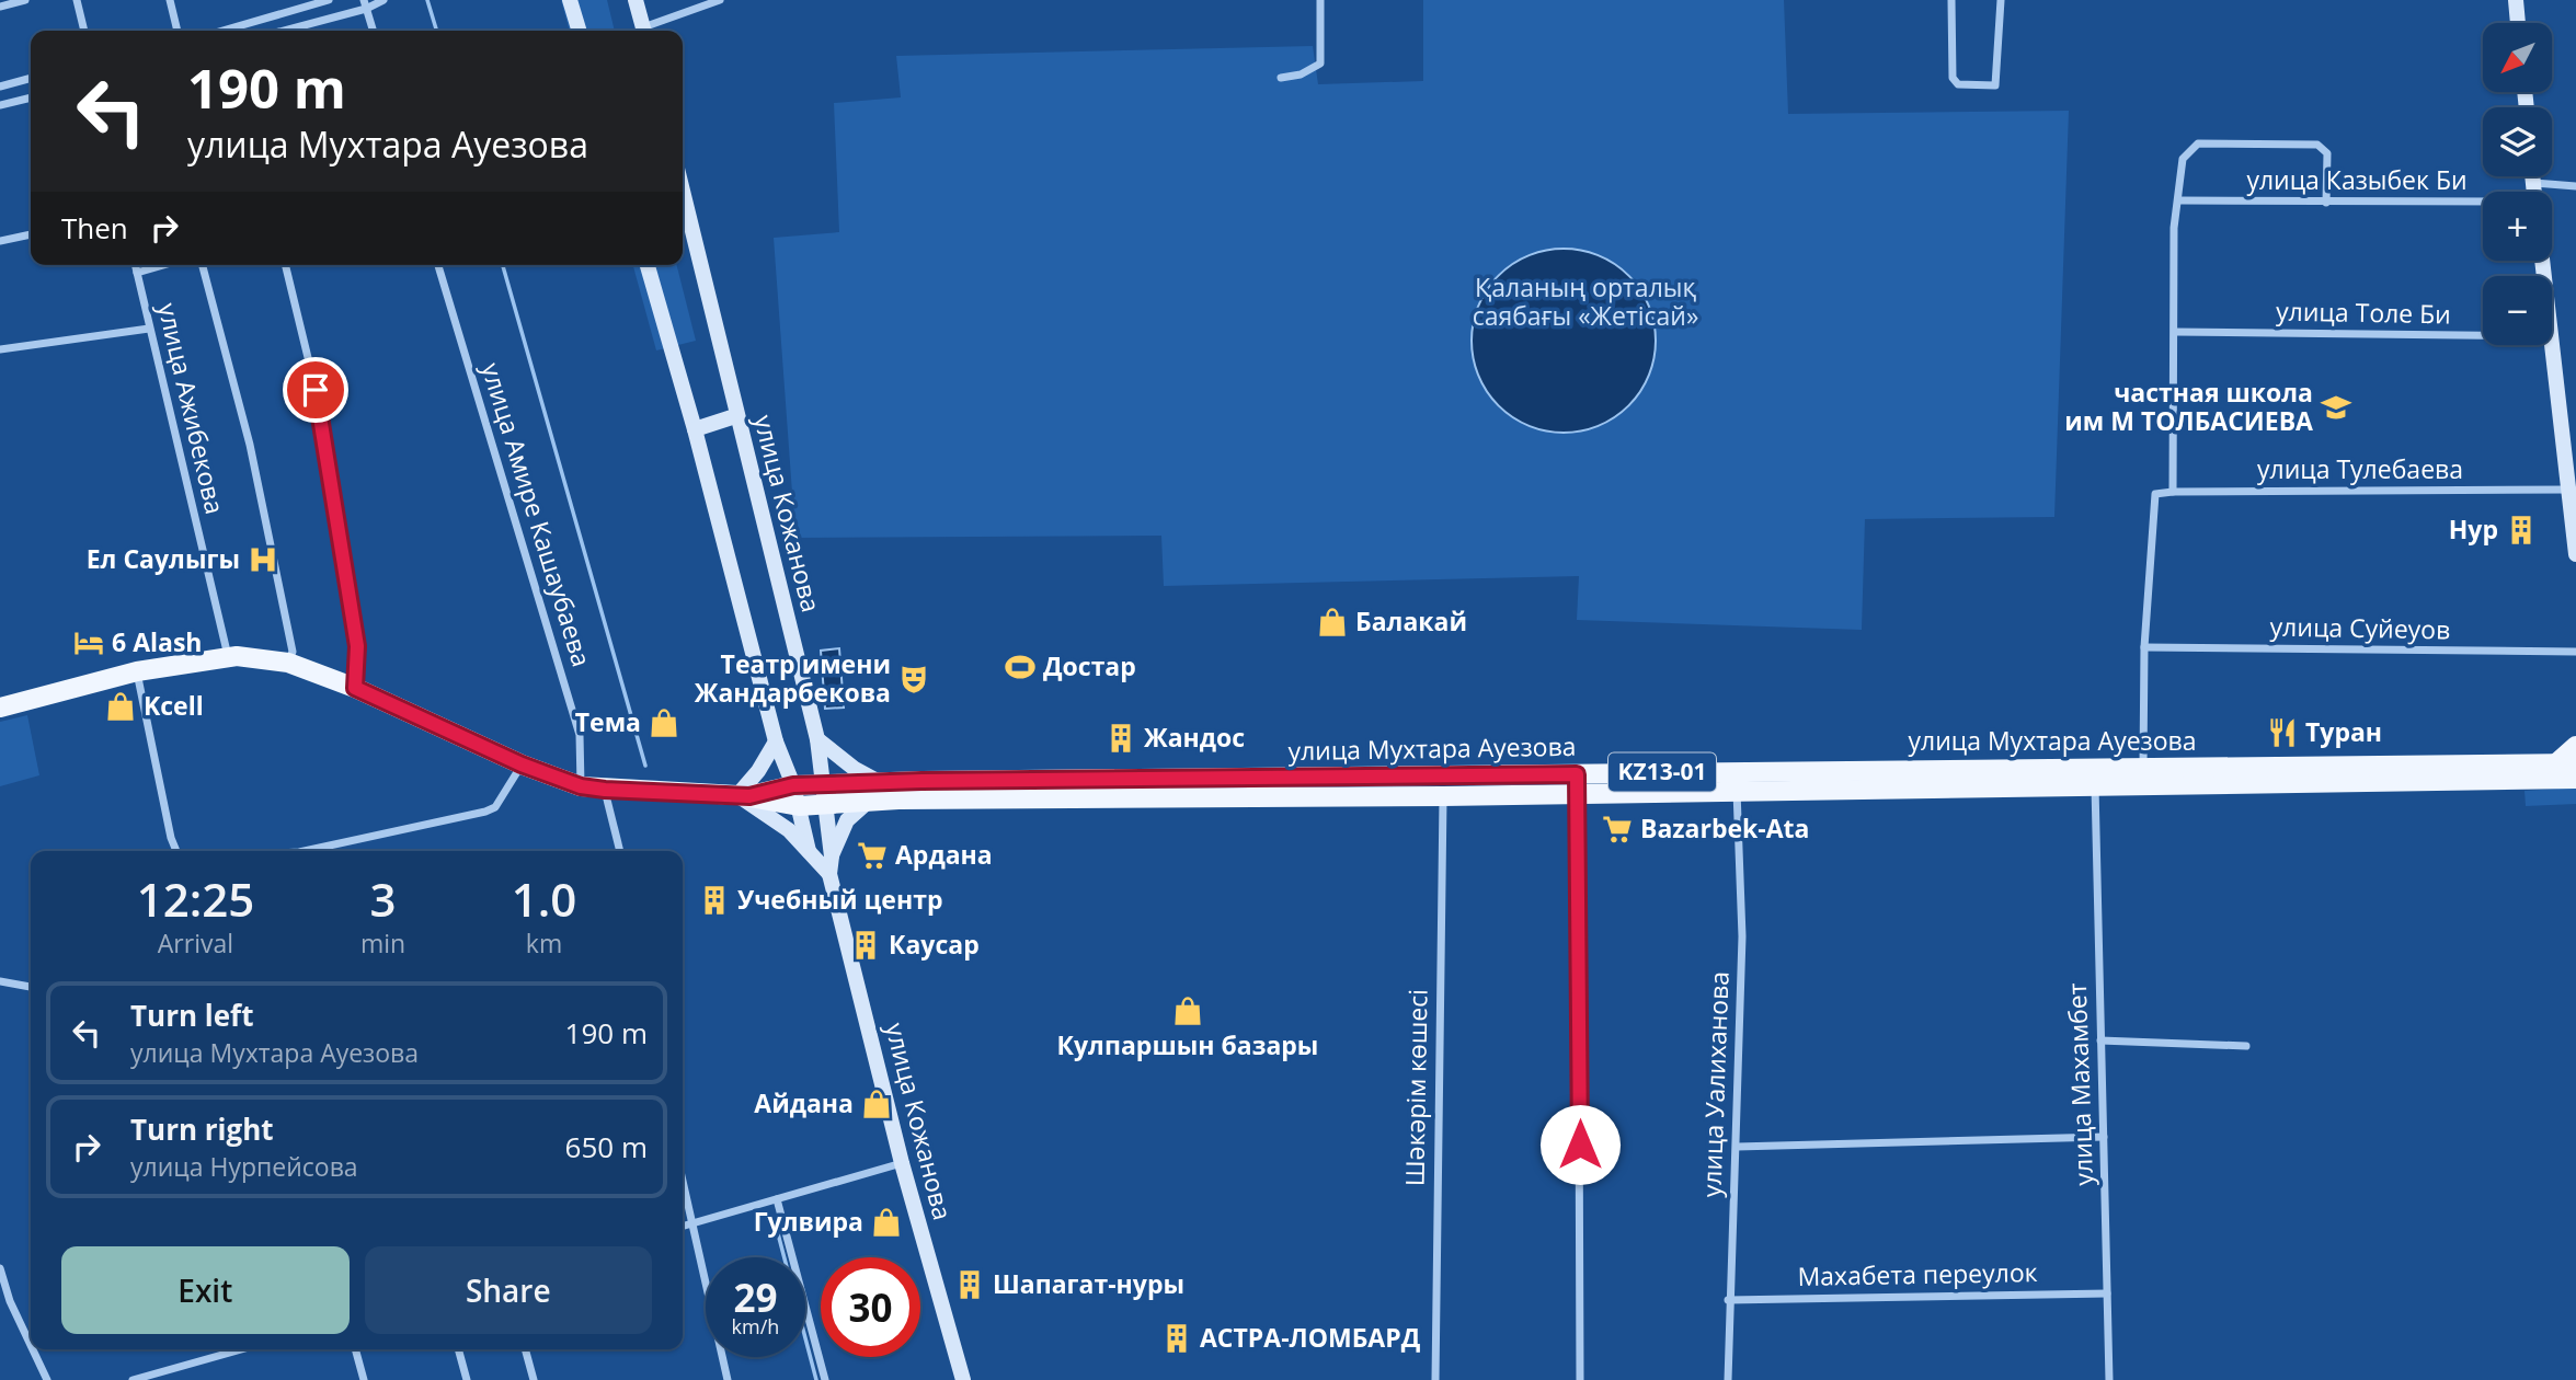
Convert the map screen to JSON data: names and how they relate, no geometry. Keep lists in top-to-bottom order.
{
  "streets": {
    "main road": ["улица Мухтара Ауезова", "KZ13-01"],
    "street": [
      "улица Казыбек Би",
      "улица Толе Би",
      "улица Ажибекова",
      "улица Тулебаева",
      "улица Кожанова",
      "улица Амире Кашаубаева",
      "улица Суйеуов",
      "улица Уалиханова",
      "улица Махамбет",
      "Шәкәрім көшесі",
      "Махабета переулок"
    ]
  },
  "crossings": [
    ["улица Ажибекова", "улица Мухтара Ауезова"],
    ["улица Тулебаева", "улица Суйеуов"],
    ["улица Кожанова", "улица Мухтара Ауезова"],
    ["улица Амире Кашаубаева", "улица Мухтара Ауезова"],
    ["улица Мухтара Ауезова", "улица Уалиханова"],
    ["улица Мухтара Ауезова", "улица Махамбет"],
    ["улица Мухтара Ауезова", "Шәкәрім көшесі"],
    ["улица Уалиханова", "Махабета переулок"],
    ["улица Махамбет", "Махабета переулок"]
  ],
  "parks": ["Қаланың орталық саябағы «Жетісай»"],
  "places": {
    "school or university": ["частная школа им М ТОЛБАСИЕВА"],
    "building": [
      "Нур",
      "Жандос",
      "Учебный центр",
      "Каусар",
      "Шапагат-нуры",
      "АСТРА-ЛОМБАРД"
    ],
    "hospital": ["Ел Саулыгы"],
    "shop": [
      "Балакай",
      "Kcell",
      "Тема",
      "Кулпаршын базары",
      "Айдана",
      "Гулвира"
    ],
    "hotel": ["6 Alash"],
    "sports": ["Достар"],
    "theatre": ["Театр имени Жандарбекова"],
    "restaurant": ["Туран"],
    "supermarket": ["Bazarbek-Ata", "Ардана"]
  },
  "north": "bottom left",
  "page": {
    "map_buttons": ["+", "−"],
    "turn": ["190 m", "улица Мухтара Ауезова"],
    "then": "Then",
    "eta": [
      "12:25",
      "Arrival",
      "3",
      "min",
      "1.0",
      "km"
    ],
    "list": [
      {
        "name": "Turn left",
        "note": "улица Мухтара Ауезова",
        "value": "190 m"
      },
      {
        "name": "Turn right",
        "note": "улица Нурпейсова",
        "value": "650 m"
      }
    ],
    "buttons": ["Exit", "Share"],
    "speed": "29 km/h",
    "limit": "30"
  }
}
